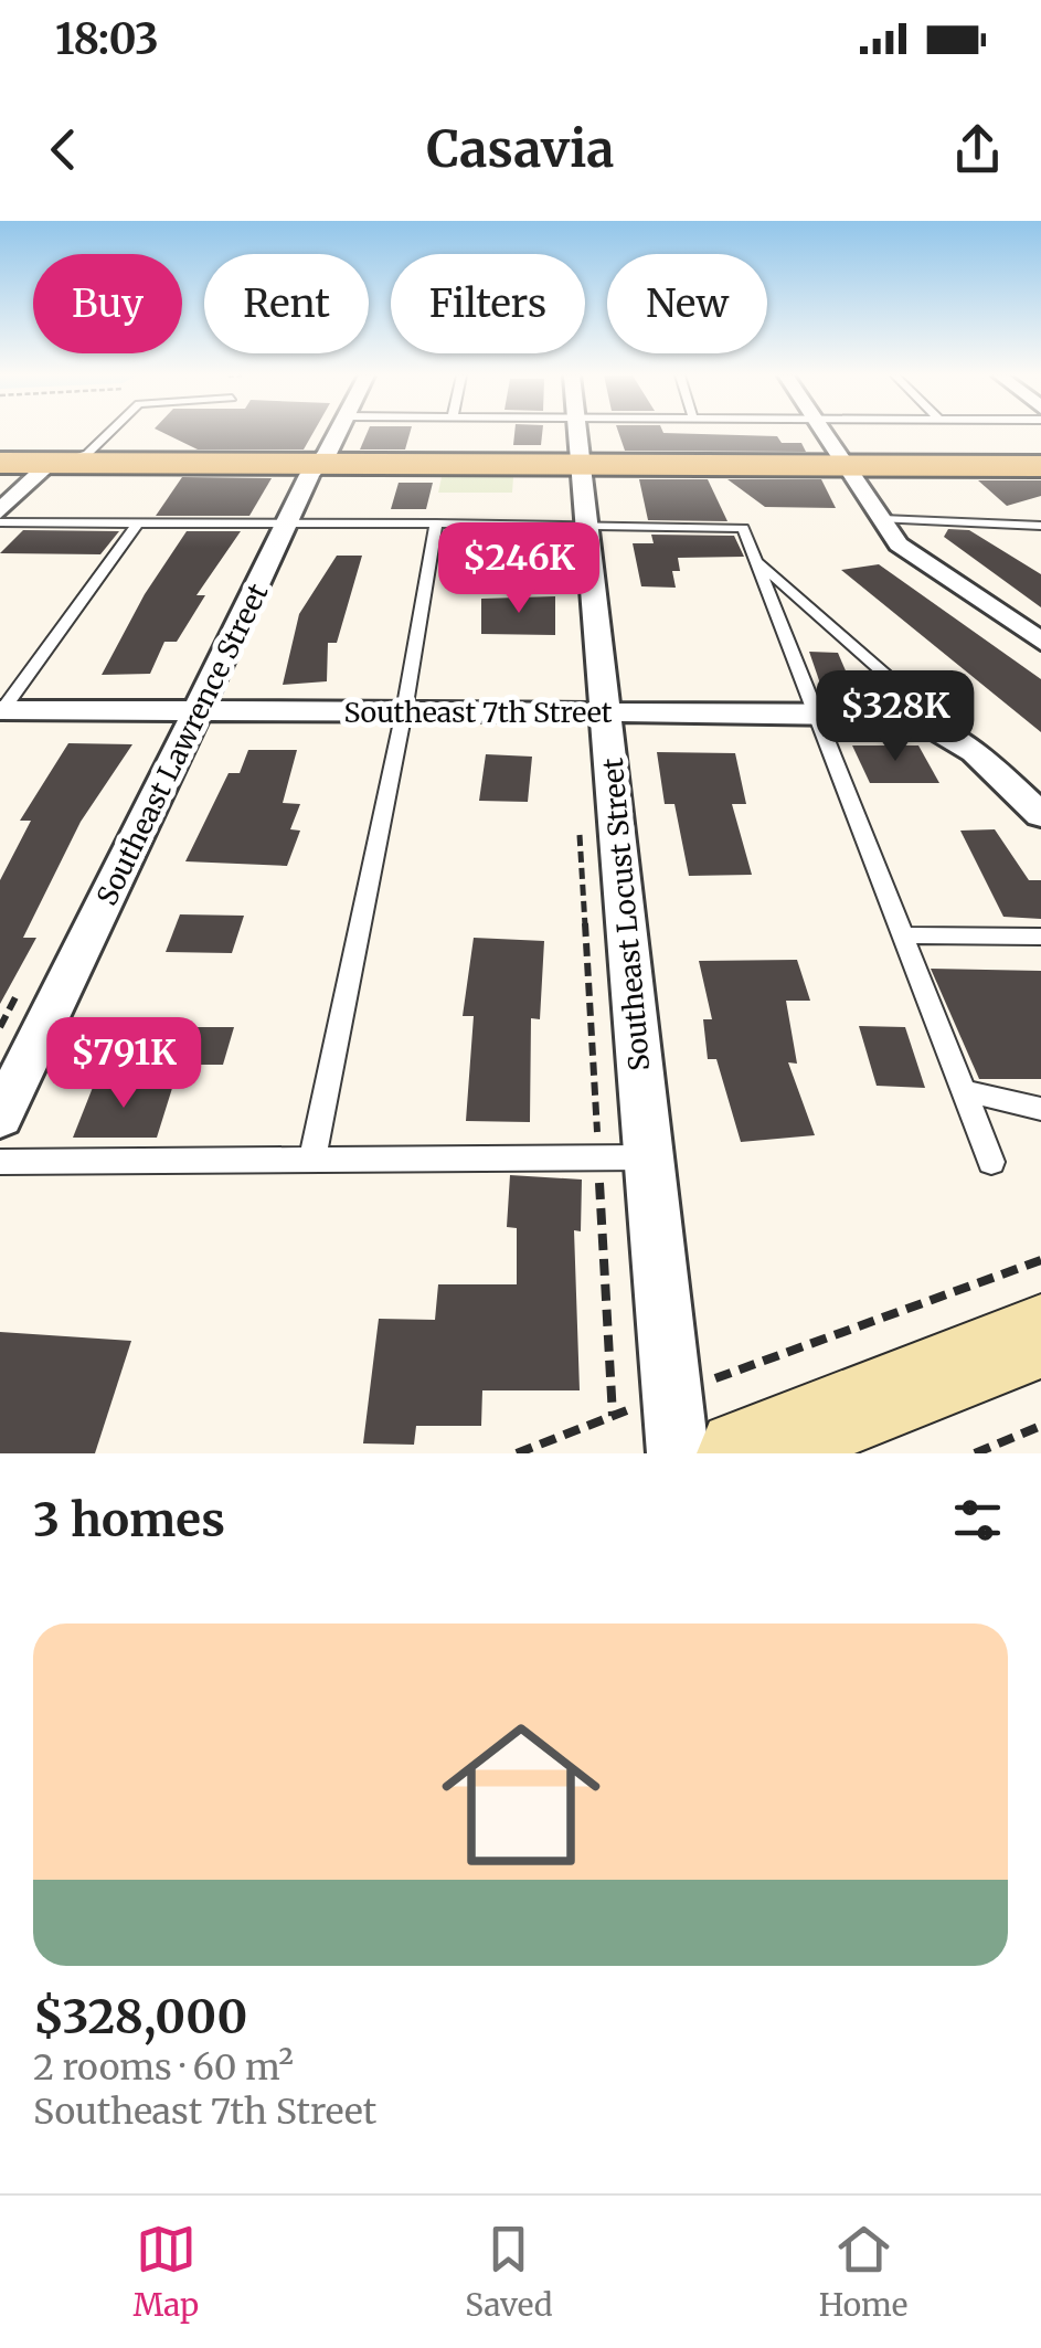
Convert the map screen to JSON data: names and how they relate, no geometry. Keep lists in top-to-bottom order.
{
  "streets": {
    "street": ["Southeast 7th Street", "Southeast Lawrence Street", "Southeast Locust Street"]
  },
  "crossings": [
    ["Southeast 7th Street", "Southeast Lawrence Street"],
    ["Southeast 7th Street", "Southeast Locust Street"]
  ],
  "page": {
    "status": "18:03",
    "header": "Casavia",
    "chip": [
      "Buy",
      "Rent",
      "Filters",
      "New"
    ],
    "price": ["$246K", "$328K", "$791K"],
    "heading": "3 homes",
    "list": [
      {
        "name": "$328,000",
        "note": "2 rooms · 60 m² · Southeast 7th Street"
      }
    ],
    "tabs": ["Map", "Saved", "Home"]
  }
}
